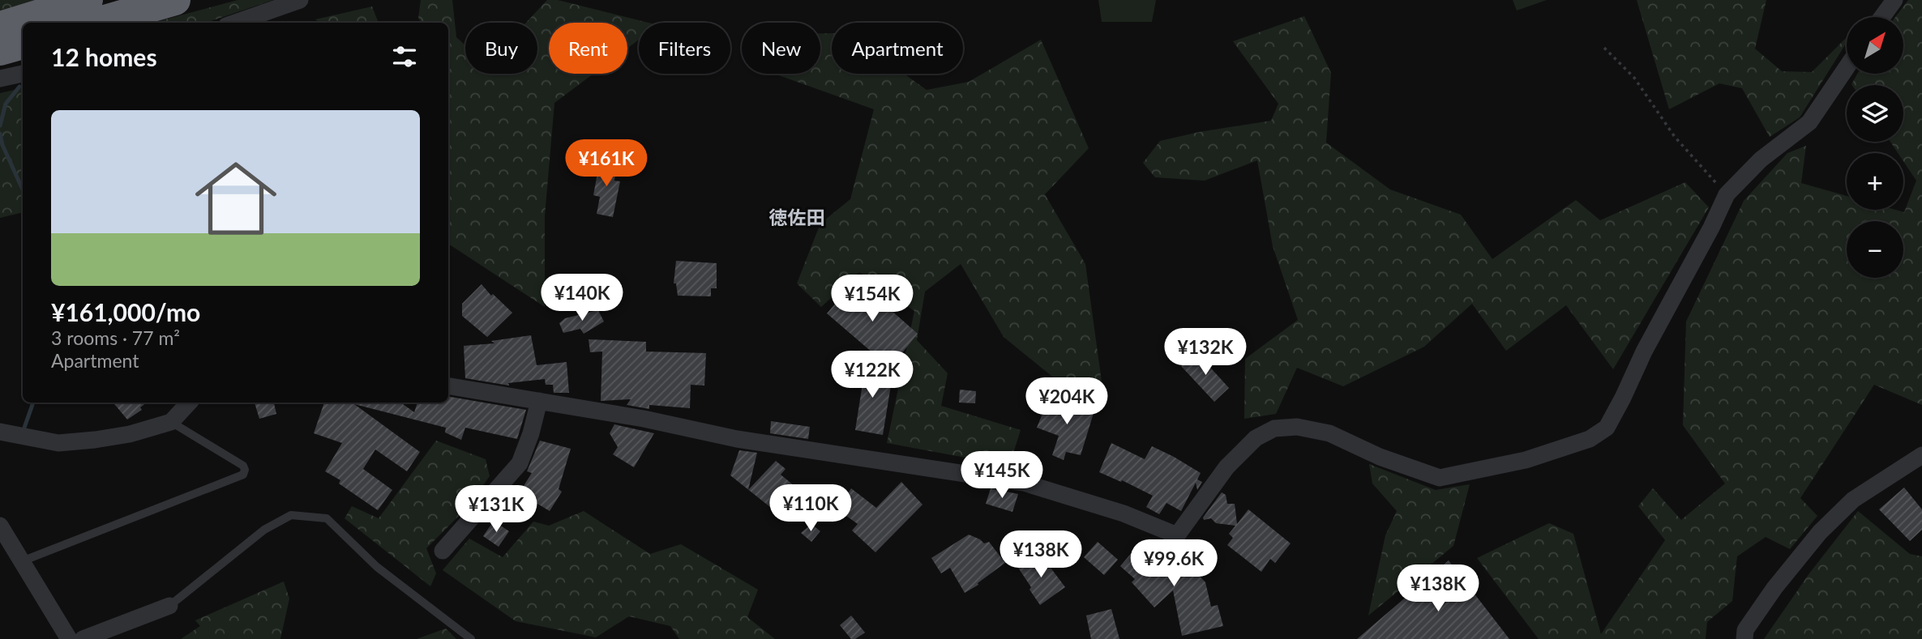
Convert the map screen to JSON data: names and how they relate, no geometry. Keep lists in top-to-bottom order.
{
  "districts": ["徳佐田"],
  "north": "top right",
  "page": {
    "map_buttons": ["+", "−"],
    "chip": [
      "Buy",
      "Rent",
      "Filters",
      "New",
      "Apartment"
    ],
    "heading": "12 homes",
    "list": [
      {
        "name": "¥161,000/mo",
        "note": "3 rooms · 77 m² · Apartment"
      }
    ],
    "price": [
      "¥161K",
      "¥140K",
      "¥154K",
      "¥132K",
      "¥122K",
      "¥204K",
      "¥145K",
      "¥110K",
      "¥131K",
      "¥138K",
      "¥99.6K",
      "¥138K"
    ]
  }
}
